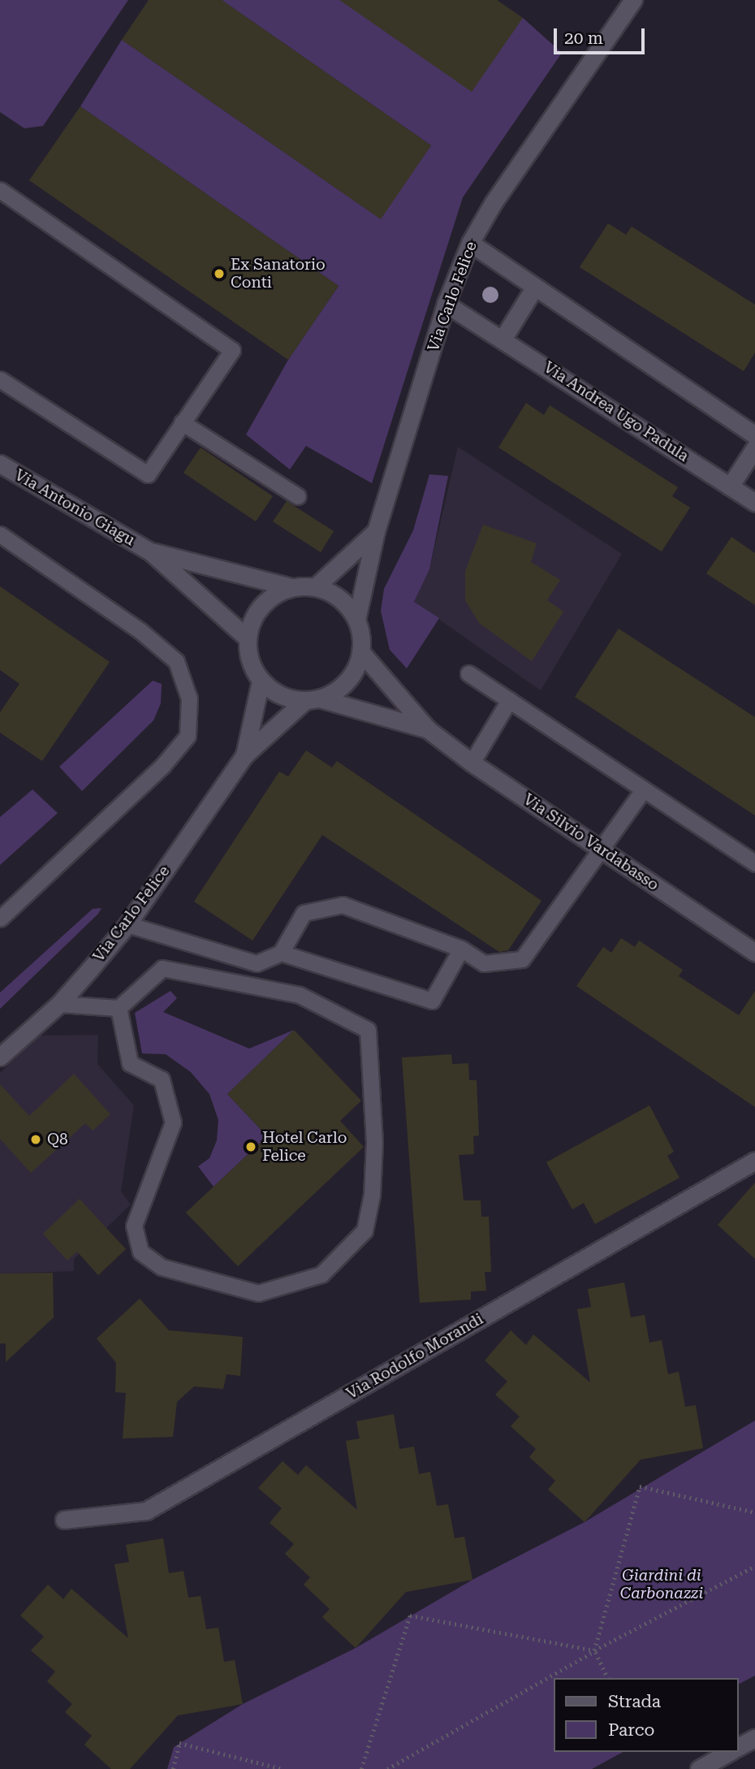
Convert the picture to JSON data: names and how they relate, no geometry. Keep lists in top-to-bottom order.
{
  "streets": {
    "main road": [
      "Via Carlo Felice",
      "Via Andrea Ugo Padula",
      "Via Antonio Giagu",
      "Via Silvio Vardabasso",
      "Via Rodolfo Morandi"
    ]
  },
  "crossings": [
    ["Via Carlo Felice", "Via Andrea Ugo Padula"],
    ["Via Carlo Felice", "Via Antonio Giagu"],
    ["Via Carlo Felice", "Via Silvio Vardabasso"],
    ["Via Antonio Giagu", "Via Silvio Vardabasso"]
  ],
  "parks": ["Giardini di Carbonazzi"],
  "places": ["Ex Sanatorio Conti", "Q8", "Hotel Carlo Felice"],
  "legend": ["Strada", "Parco"],
  "scale_bar": "20 m"
}
